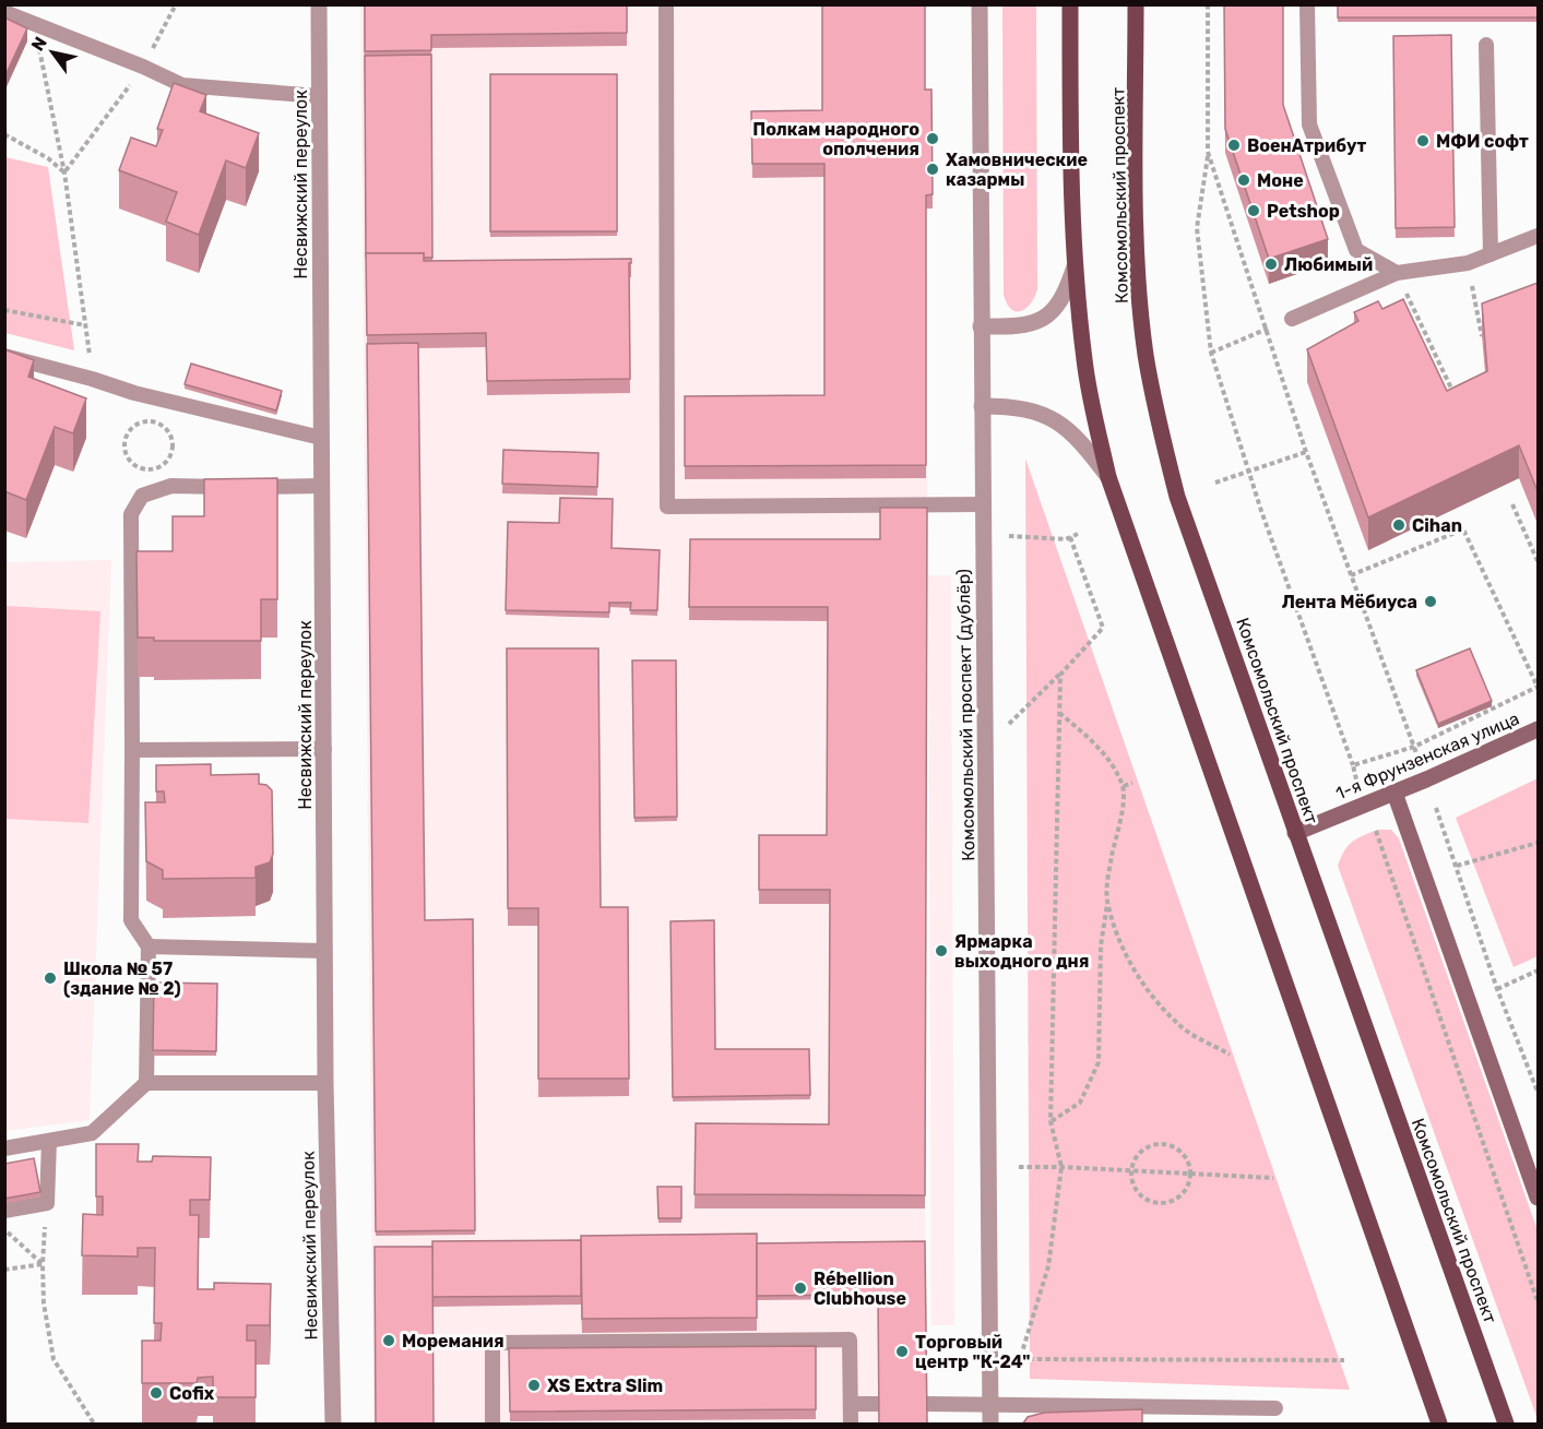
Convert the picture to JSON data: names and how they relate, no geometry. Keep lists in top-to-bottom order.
{
  "streets": {
    "main road": ["Комсомольский проспект"],
    "street": ["Несвижский переулок", "Комсомольский проспект (дублёр)", "1-я Фрунзенская улица"]
  },
  "crossings": [
    ["Комсомольский проспект", "1-я Фрунзенская улица"]
  ],
  "places": [
    "Полкам народного ополчения",
    "МФИ софт",
    "ВоенАтрибут",
    "Хамовнические казармы",
    "Моне",
    "Petshop",
    "Любимый",
    "Cihan",
    "Лента Мёбиуса",
    "Ярмарка выходного дня",
    "Школа № 57 (здание № 2)",
    "Rébellion Clubhouse",
    "Моремания",
    "Торговый центр \"К-24\"",
    "XS Extra Slim",
    "Cofix"
  ],
  "north": "top left"
}
